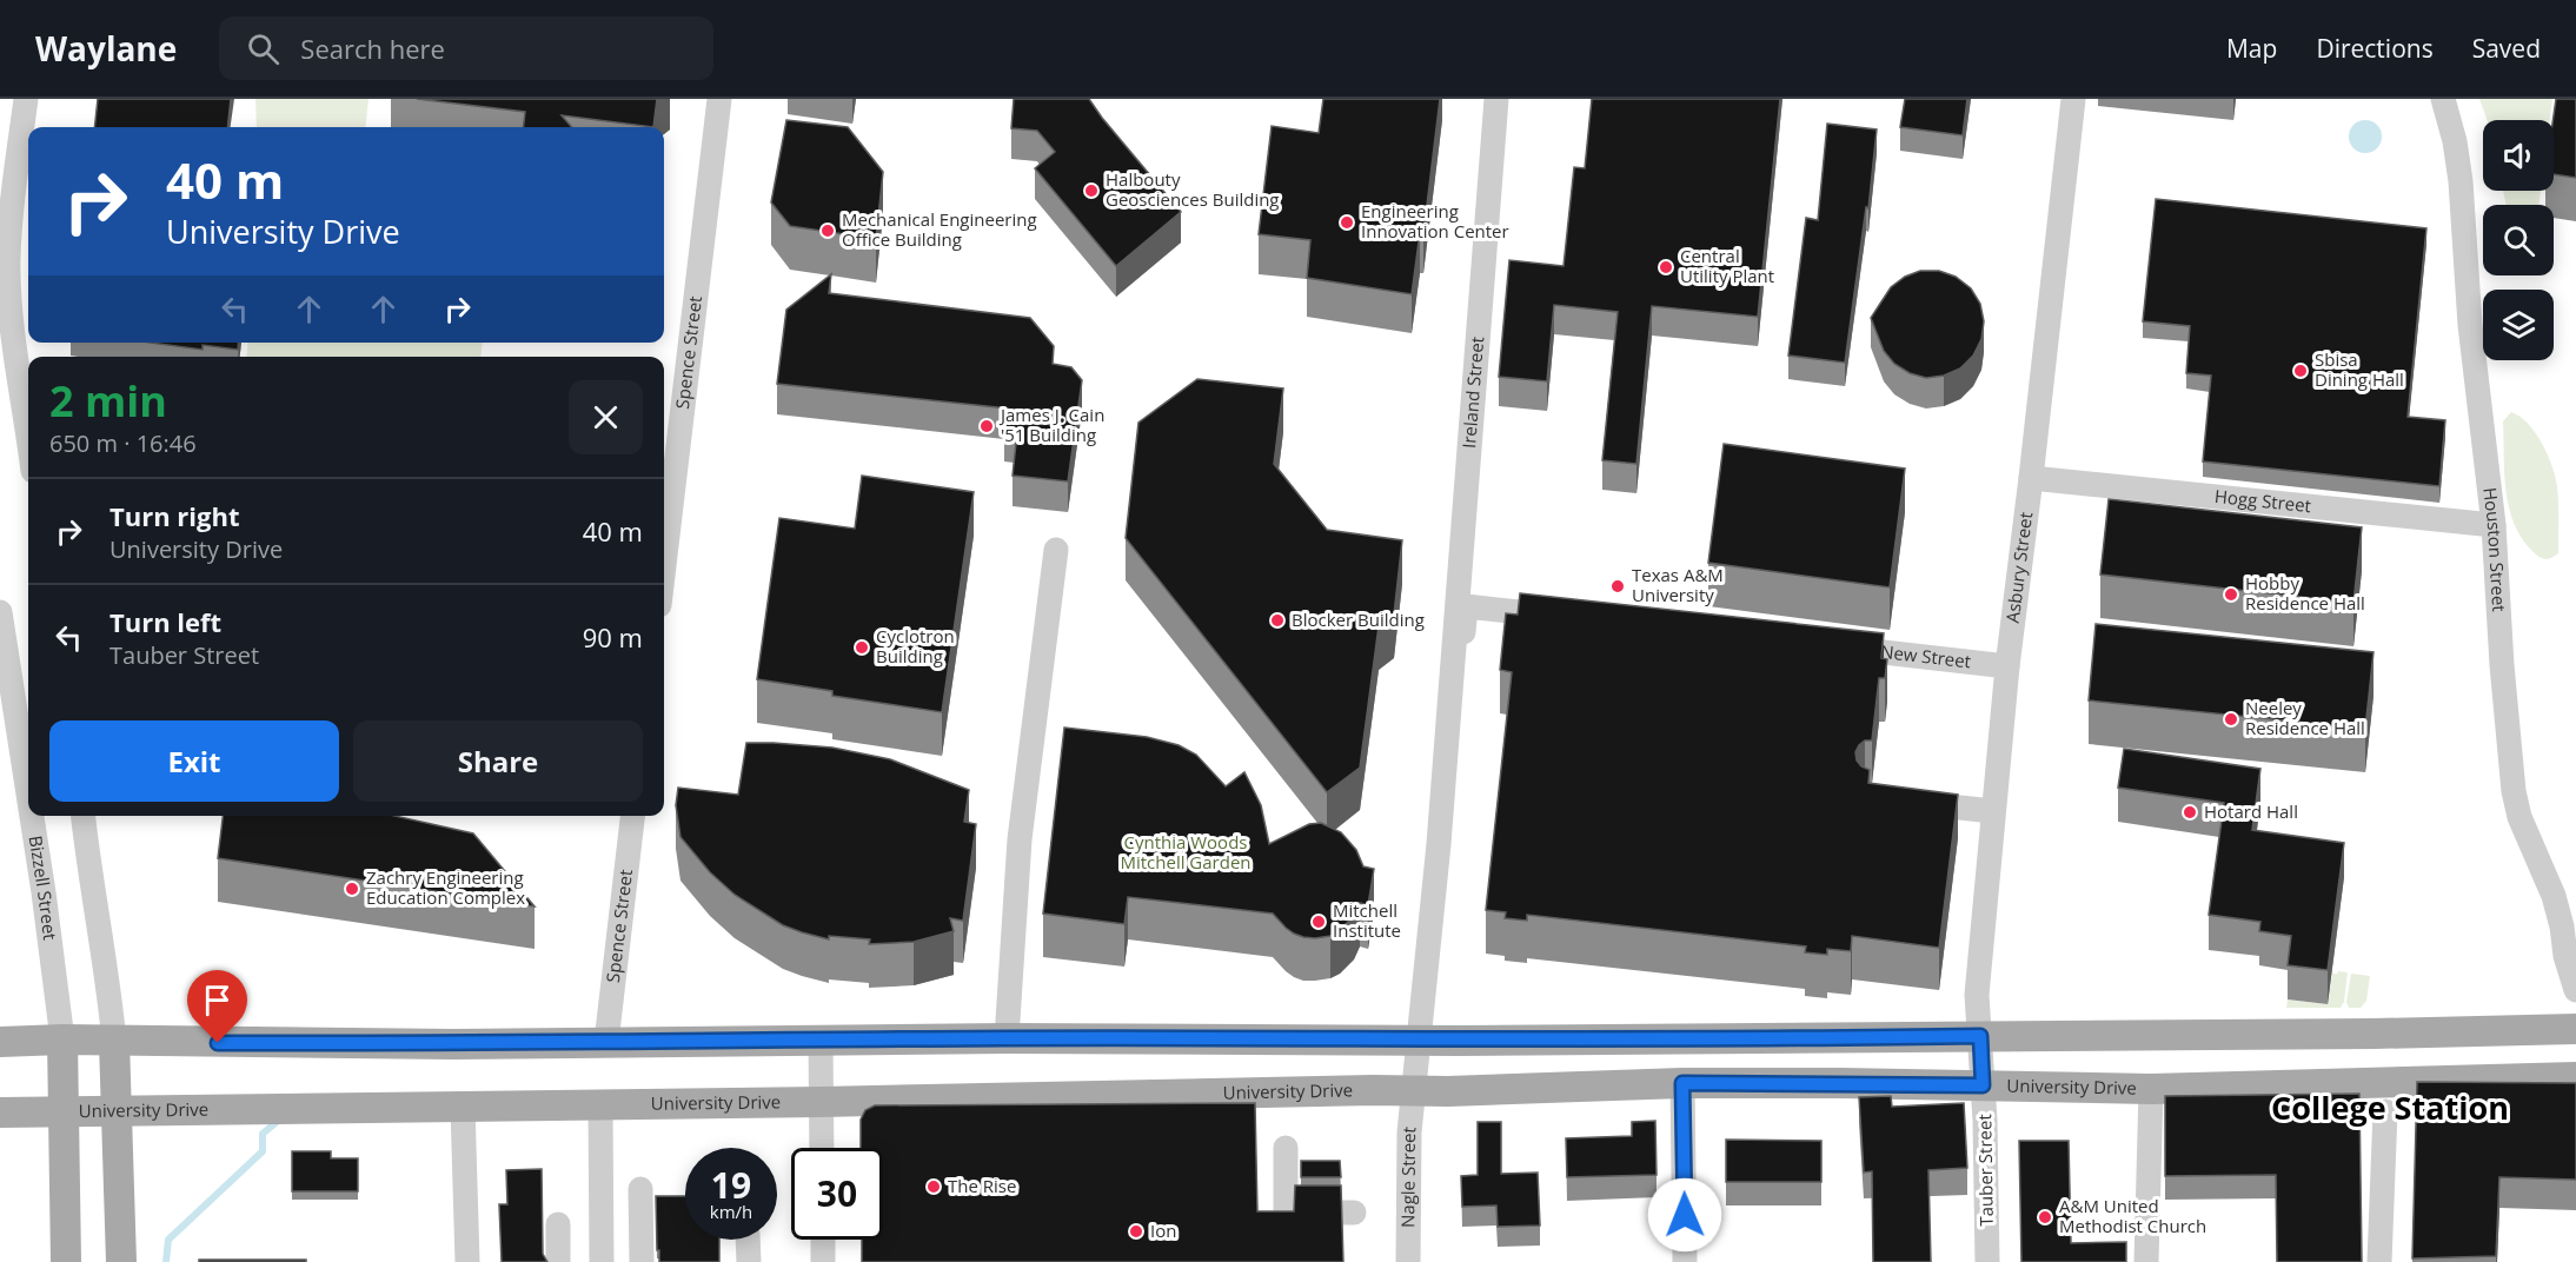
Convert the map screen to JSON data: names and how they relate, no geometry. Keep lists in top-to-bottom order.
{
  "streets": {
    "main road": ["University Drive"],
    "street": [
      "Spence Street",
      "Ireland Street",
      "Hogg Street",
      "Houston Street",
      "Asbury Street",
      "New Street",
      "Bizzell Street",
      "Tauber Street",
      "Nagle Street"
    ]
  },
  "crossings": [
    ["Ireland Street", "Nagle Street"],
    ["Hogg Street", "Houston Street"],
    ["Hogg Street", "Asbury Street"],
    ["Asbury Street", "New Street"],
    ["Asbury Street", "Tauber Street"],
    ["University Drive", "Tauber Street"],
    ["University Drive", "Nagle Street"]
  ],
  "districts": ["College Station"],
  "parks": ["Cynthia Woods Mitchell Garden"],
  "places": [
    "Halbouty Geosciences Building",
    "Engineering Innovation Center",
    "Mechanical Engineering Office Building",
    "Central Utility Plant",
    "Sbisa Dining Hall",
    "James J. Cain '51 Building",
    "Texas A&M University",
    "Hobby Residence Hall",
    "Blocker Building",
    "Cyclotron Building",
    "Neeley Residence Hall",
    "Hotard Hall",
    "Zachry Engineering Education Complex",
    "Mitchell Institute",
    "The Rise",
    "A&M United Methodist Church",
    "Ion"
  ],
  "page": {
    "header": "Waylane",
    "search": "Search here",
    "nav": ["Map", "Directions", "Saved"],
    "turn": ["40 m", "University Drive"],
    "heading": ["2 min", "650 m · 16:46"],
    "list": [
      {
        "name": "Turn right",
        "note": "University Drive",
        "value": "40 m"
      },
      {
        "name": "Turn left",
        "note": "Tauber Street",
        "value": "90 m"
      }
    ],
    "buttons": ["Exit", "Share"],
    "speed": "19 km/h",
    "limit": "30"
  }
}
